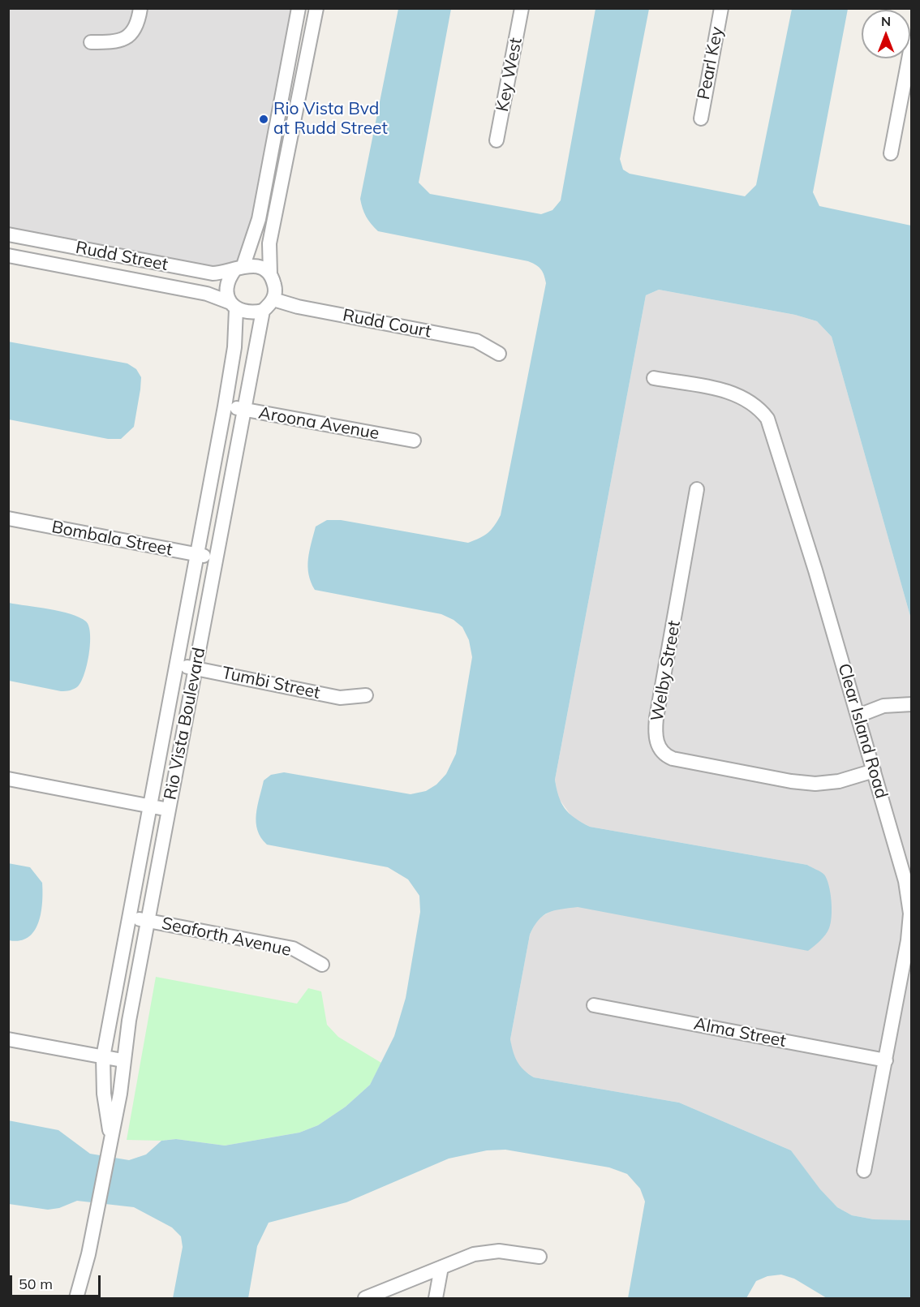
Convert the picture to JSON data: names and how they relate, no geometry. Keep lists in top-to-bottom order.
{
  "streets": {
    "street": [
      "Pearl Key",
      "Key West",
      "Rudd Street",
      "Rudd Court",
      "Aroona Avenue",
      "Bombala Street",
      "Welby Street",
      "Tumbi Street",
      "Rio Vista Boulevard",
      "Clear Island Road",
      "Seaforth Avenue",
      "Alma Street"
    ]
  },
  "crossings": [
    ["Rudd Street", "Rudd Court"],
    ["Rudd Street", "Rio Vista Boulevard"],
    ["Rudd Court", "Rio Vista Boulevard"],
    ["Aroona Avenue", "Rio Vista Boulevard"],
    ["Bombala Street", "Rio Vista Boulevard"],
    ["Welby Street", "Clear Island Road"],
    ["Tumbi Street", "Rio Vista Boulevard"],
    ["Rio Vista Boulevard", "Seaforth Avenue"],
    ["Clear Island Road", "Alma Street"]
  ],
  "places": ["Rio Vista Bvd at Rudd Street"],
  "scale_bar": "50 m",
  "north": "top"
}
